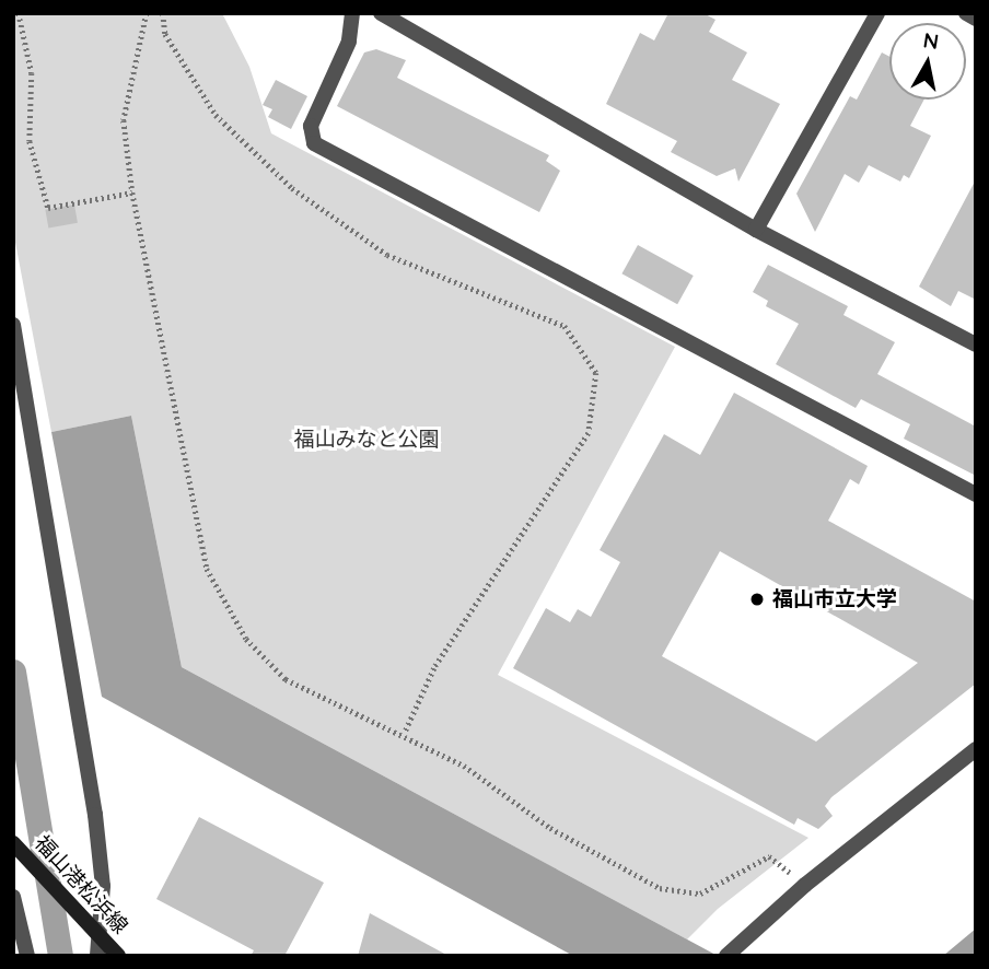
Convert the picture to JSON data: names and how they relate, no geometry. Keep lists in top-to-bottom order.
{
  "streets": {
    "main road": ["福山港松浜線"]
  },
  "parks": ["福山みなと公園"],
  "places": ["福山市立大学"],
  "north": "top"
}
